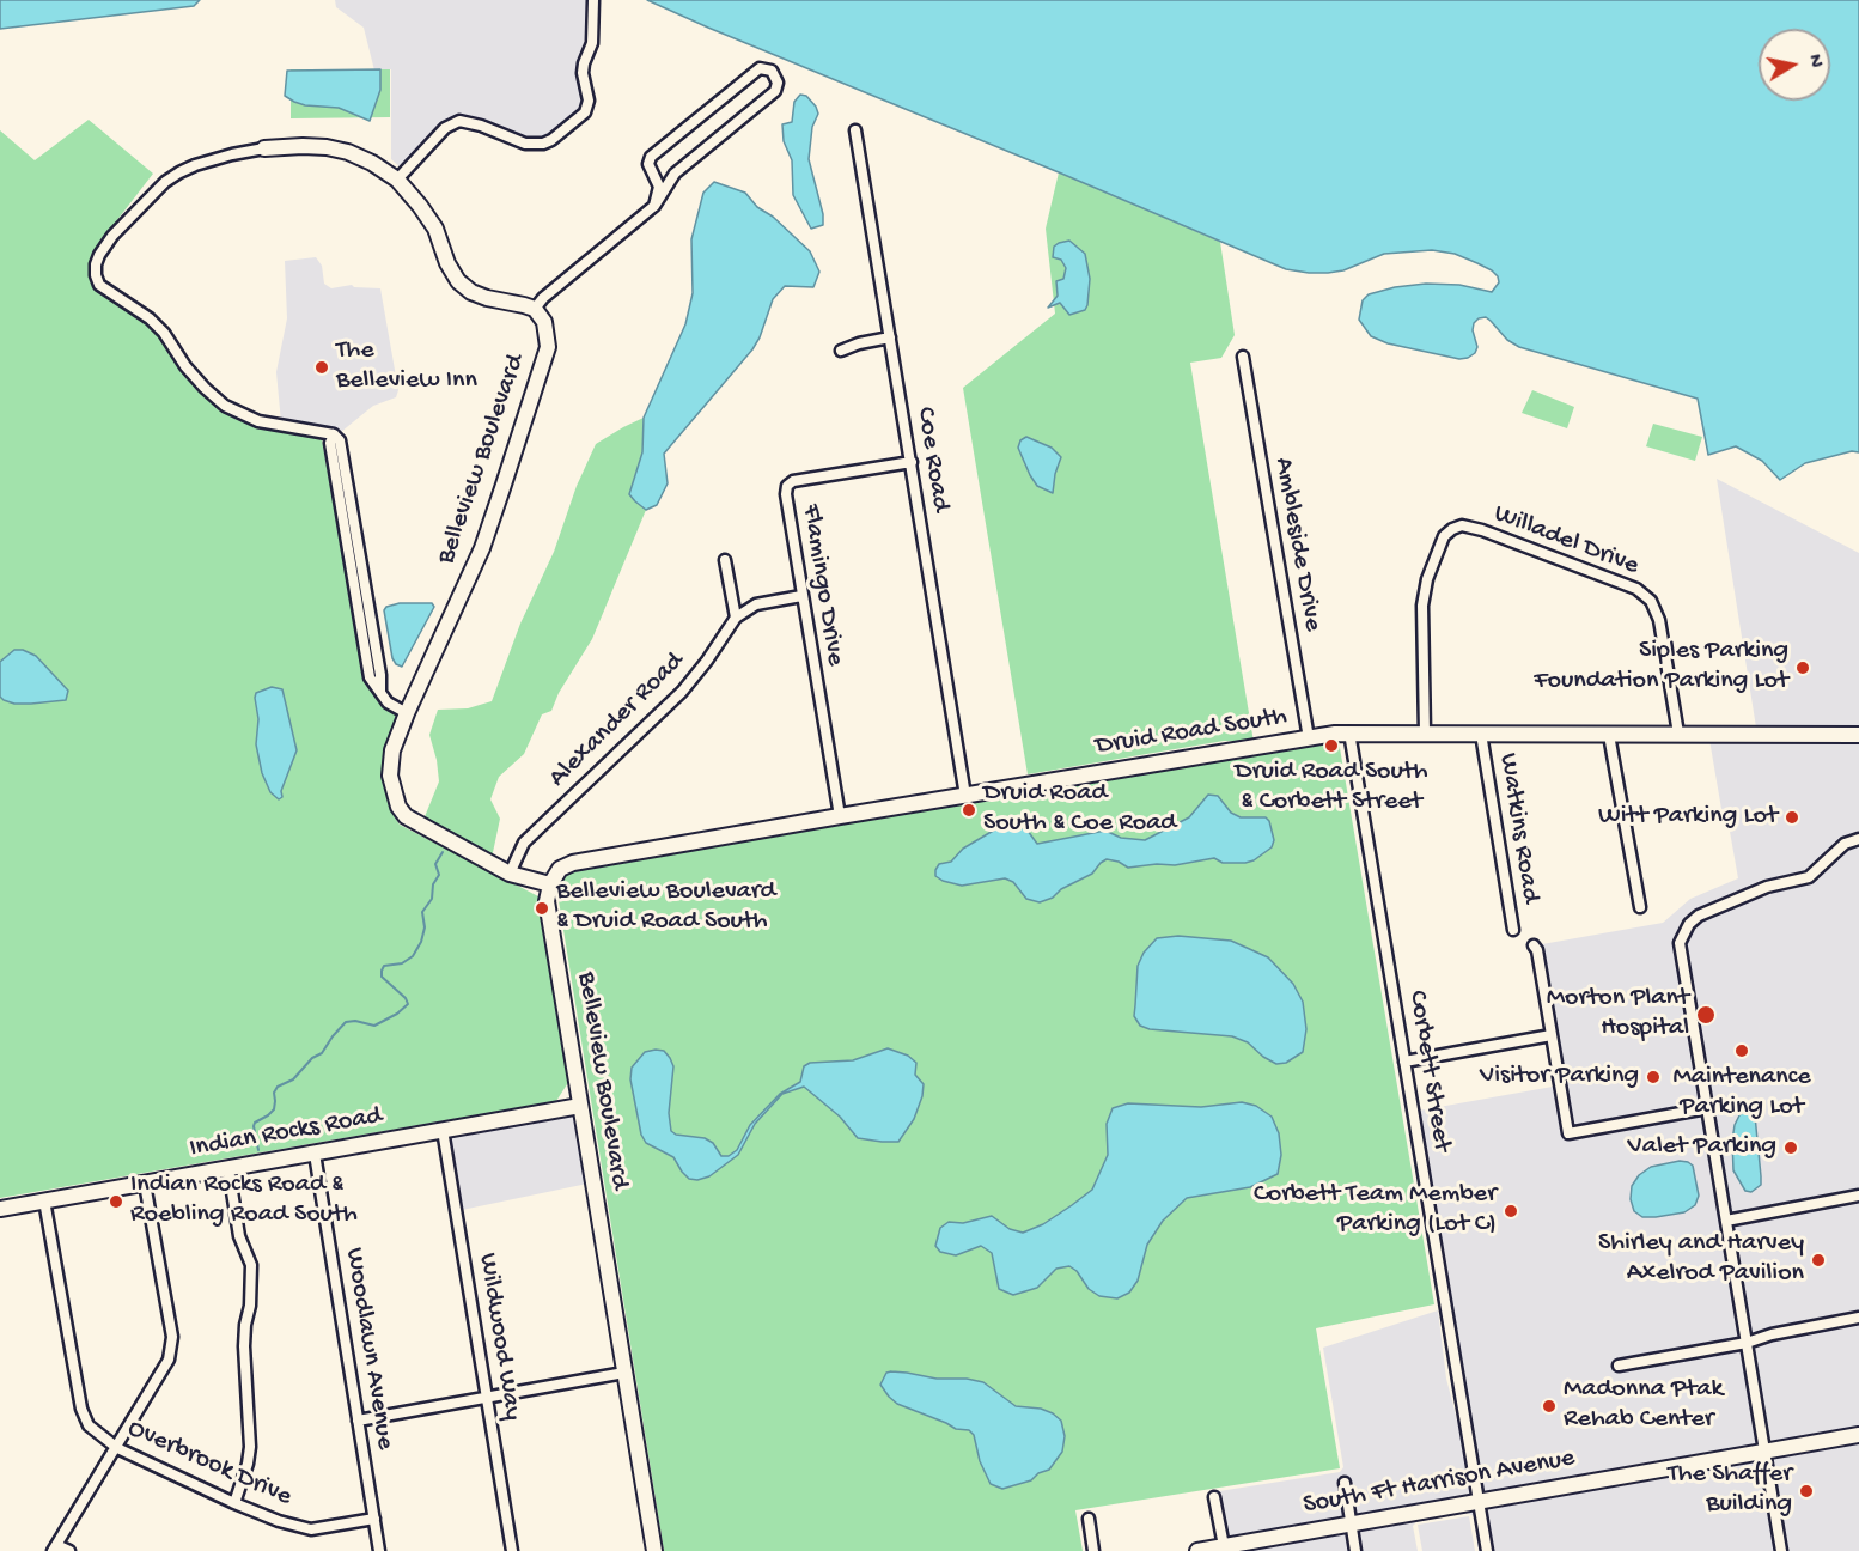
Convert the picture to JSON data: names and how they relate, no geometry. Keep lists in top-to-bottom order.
{
  "streets": {
    "street": [
      "Belleview Boulevard",
      "Coe Road",
      "Willadel Drive",
      "Ambleside Drive",
      "Flamingo Drive",
      "Alexander Road",
      "Druid Road South",
      "Watkins Road",
      "Corbett Street",
      "Indian Rocks Road",
      "Wildwood Way",
      "Woodlawn Avenue",
      "Overbrook Drive",
      "South Ft Harrison Avenue"
    ]
  },
  "crossings": [
    ["Belleview Boulevard", "Alexander Road"],
    ["Belleview Boulevard", "Druid Road South"],
    ["Belleview Boulevard", "Indian Rocks Road"],
    ["Coe Road", "Flamingo Drive"],
    ["Coe Road", "Druid Road South"],
    ["Willadel Drive", "Druid Road South"],
    ["Ambleside Drive", "Druid Road South"],
    ["Flamingo Drive", "Alexander Road"],
    ["Flamingo Drive", "Druid Road South"],
    ["Druid Road South", "Watkins Road"],
    ["Druid Road South", "Corbett Street"],
    ["Corbett Street", "South Ft Harrison Avenue"],
    ["Indian Rocks Road", "Wildwood Way"],
    ["Indian Rocks Road", "Woodlawn Avenue"],
    ["Indian Rocks Road", "Overbrook Drive"],
    ["Woodlawn Avenue", "Overbrook Drive"]
  ],
  "places": [
    "The Belleview Inn",
    "Siples Parking Foundation Parking Lot",
    "Druid Road South & Corbett Street",
    "Druid Road South & Coe Road",
    "Witt Parking Lot",
    "Belleview Boulevard & Druid Road South",
    "Morton Plant Hospital",
    "Maintenance Parking Lot",
    "Visitor Parking",
    "Valet Parking",
    "Indian Rocks Road & Roebling Road South",
    "Corbett Team Member Parking (Lot C)",
    "Shirley and Harvey Axelrod Pavilion",
    "Madonna Ptak Rehab Center",
    "The Shaffer Building"
  ],
  "north": "right"
}
